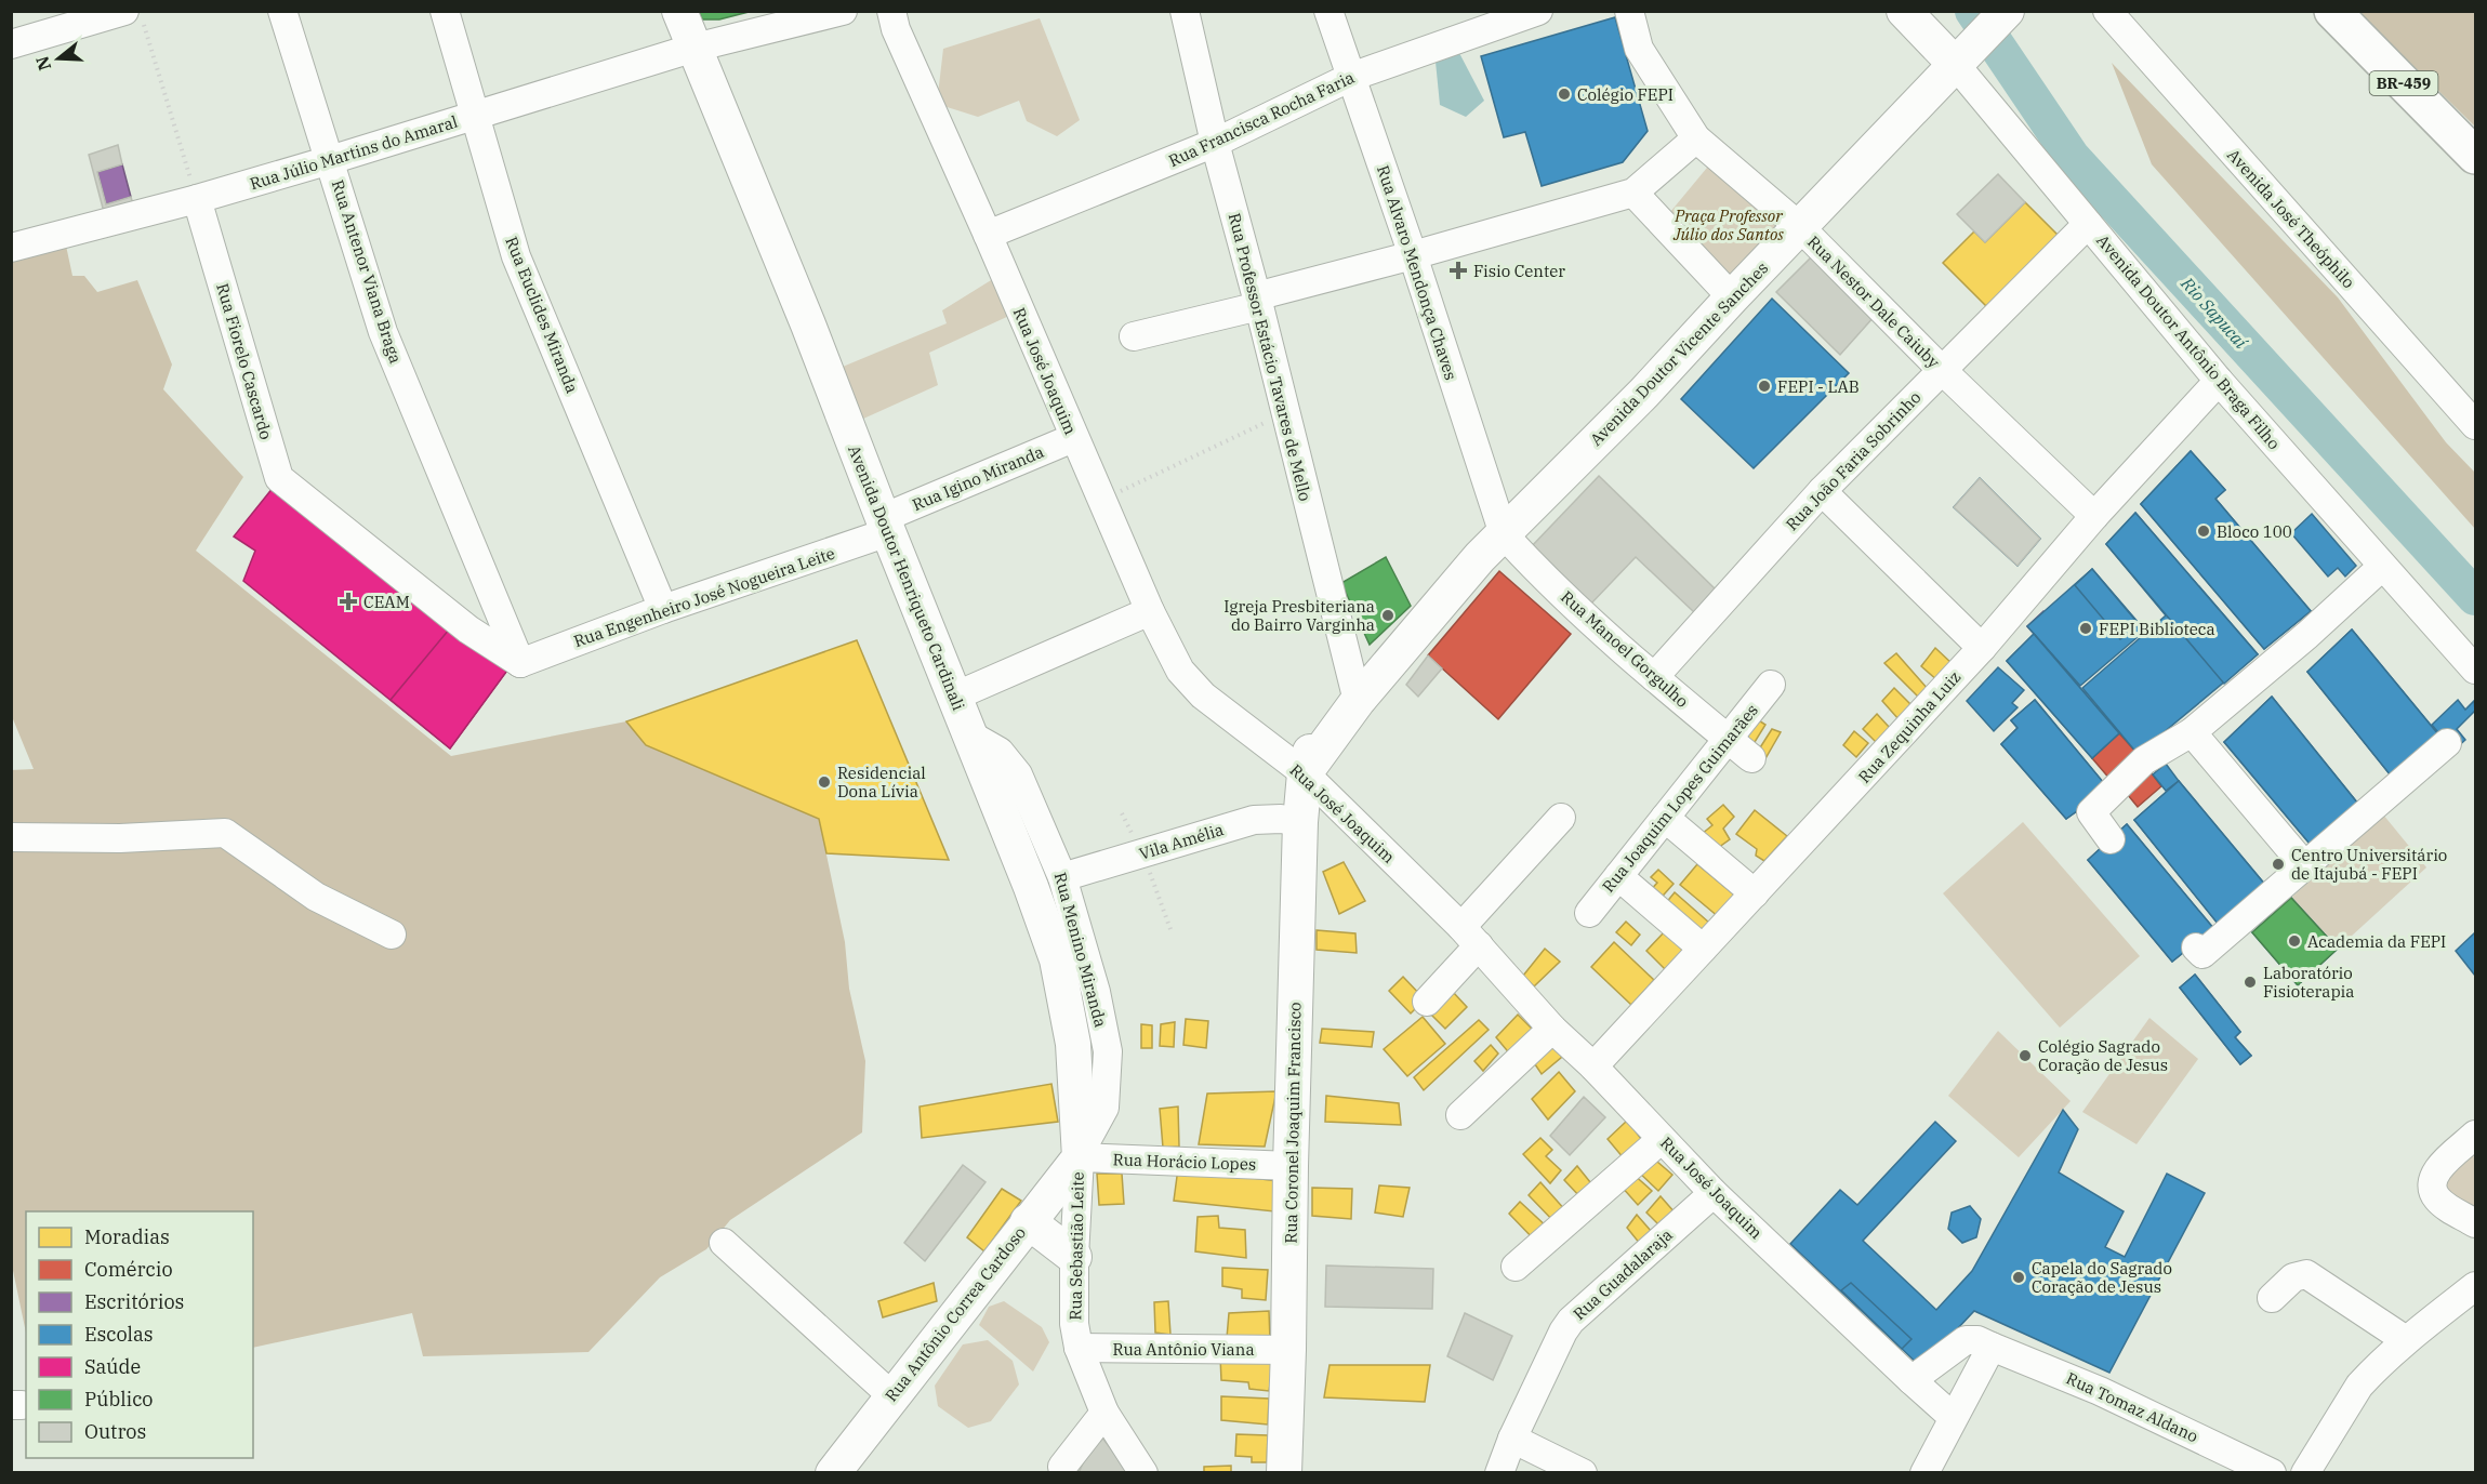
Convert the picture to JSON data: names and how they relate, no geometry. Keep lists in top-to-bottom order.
{
  "streets": {
    "highway": ["BR-459"],
    "main road": [
      "Avenida Doutor Antônio Braga Filho",
      "Avenida Doutor Vicente Sanches",
      "Avenida Doutor Henriqueto Cardinali",
      "Rua Coronel Joaquim Francisco",
      "Rua Antônio Correa Cardoso"
    ],
    "street": [
      "Rua Francisca Rocha Faria",
      "Rua Júlio Martins do Amaral",
      "Avenida José Theóphilo",
      "Rua Antenor Viana Braga",
      "Rua Alvaro Mendonça Chaves",
      "Rua Nestor Dale Caiuby",
      "Rua Euclides Miranda",
      "Rua Professor Estácio Tavares de Mello",
      "Rua Fiorelo Cascardo",
      "Rua José Joaquim",
      "Rua João Faria Sobrinho",
      "Rua Igino Miranda",
      "Rua Engenheiro José Nogueira Leite",
      "Rua Manoel Gorgulho",
      "Rua Zequinha Luiz",
      "Rua Joaquim Lopes Guimarães",
      "Vila Amélia",
      "Rua Menino Miranda",
      "Rua Horácio Lopes",
      "Rua Sebastião Leite",
      "Rua Guadalaraja",
      "Rua Antônio Viana",
      "Rua Tomaz Aldano"
    ]
  },
  "crossings": [
    ["Rua Francisca Rocha Faria", "Rua Alvaro Mendonça Chaves"],
    ["Rua Francisca Rocha Faria", "Rua Professor Estácio Tavares de Mello"],
    ["Rua Francisca Rocha Faria", "Rua José Joaquim"],
    ["Rua Júlio Martins do Amaral", "Rua Antenor Viana Braga"],
    ["Rua Júlio Martins do Amaral", "Rua Euclides Miranda"],
    ["Rua Júlio Martins do Amaral", "Rua Fiorelo Cascardo"],
    ["Rua Júlio Martins do Amaral", "Avenida Doutor Henriqueto Cardinali"],
    ["Rua Antenor Viana Braga", "Rua Fiorelo Cascardo"],
    ["Rua Antenor Viana Braga", "Rua Engenheiro José Nogueira Leite"],
    ["Rua Alvaro Mendonça Chaves", "Avenida Doutor Vicente Sanches"],
    ["Rua Alvaro Mendonça Chaves", "Rua Manoel Gorgulho"],
    ["Rua Nestor Dale Caiuby", "Avenida Doutor Vicente Sanches"],
    ["Rua Nestor Dale Caiuby", "Rua João Faria Sobrinho"],
    ["Rua Nestor Dale Caiuby", "Rua Zequinha Luiz"],
    ["Rua Euclides Miranda", "Rua Engenheiro José Nogueira Leite"],
    ["Avenida Doutor Antônio Braga Filho", "Avenida Doutor Vicente Sanches"],
    ["Avenida Doutor Antônio Braga Filho", "Rua João Faria Sobrinho"],
    ["Avenida Doutor Antônio Braga Filho", "Rua Zequinha Luiz"],
    ["Avenida Doutor Vicente Sanches", "Rua Professor Estácio Tavares de Mello"],
    ["Avenida Doutor Vicente Sanches", "Rua José Joaquim"],
    ["Avenida Doutor Vicente Sanches", "Rua Manoel Gorgulho"],
    ["Avenida Doutor Vicente Sanches", "Rua Coronel Joaquim Francisco"],
    ["Rua Fiorelo Cascardo", "Rua Engenheiro José Nogueira Leite"],
    ["Rua José Joaquim", "Rua Igino Miranda"],
    ["Rua José Joaquim", "Rua Zequinha Luiz"],
    ["Rua José Joaquim", "Rua Coronel Joaquim Francisco"],
    ["Rua José Joaquim", "Rua Guadalaraja"],
    ["Rua José Joaquim", "Rua Tomaz Aldano"],
    ["Rua João Faria Sobrinho", "Rua Manoel Gorgulho"],
    ["Rua Igino Miranda", "Avenida Doutor Henriqueto Cardinali"],
    ["Rua Igino Miranda", "Rua Engenheiro José Nogueira Leite"],
    ["Avenida Doutor Henriqueto Cardinali", "Rua Engenheiro José Nogueira Leite"],
    ["Avenida Doutor Henriqueto Cardinali", "Rua Menino Miranda"],
    ["Avenida Doutor Henriqueto Cardinali", "Rua Horácio Lopes"],
    ["Avenida Doutor Henriqueto Cardinali", "Rua Sebastião Leite"],
    ["Avenida Doutor Henriqueto Cardinali", "Rua Antônio Correa Cardoso"],
    ["Rua Manoel Gorgulho", "Rua Joaquim Lopes Guimarães"],
    ["Vila Amélia", "Rua Menino Miranda"],
    ["Vila Amélia", "Rua Coronel Joaquim Francisco"],
    ["Rua Menino Miranda", "Rua Horácio Lopes"],
    ["Rua Menino Miranda", "Rua Sebastião Leite"],
    ["Rua Menino Miranda", "Rua Antônio Correa Cardoso"],
    ["Rua Coronel Joaquim Francisco", "Rua Horácio Lopes"],
    ["Rua Coronel Joaquim Francisco", "Rua Antônio Viana"],
    ["Rua Horácio Lopes", "Rua Sebastião Leite"],
    ["Rua Horácio Lopes", "Rua Antônio Correa Cardoso"],
    ["Rua Sebastião Leite", "Rua Antônio Correa Cardoso"],
    ["Rua Sebastião Leite", "Rua Antônio Viana"]
  ],
  "water": ["Rio Sapucaí"],
  "parks": ["Praça Professor Júlio dos Santos"],
  "places": {
    "other": [
      "Colégio FEPI",
      "FEPI - LAB",
      "Bloco 100",
      "Igreja Presbiteriana do Bairro Varginha",
      "FEPI Biblioteca",
      "Residencial Dona Lívia",
      "Centro Universitário de Itajubá - FEPI",
      "Academia da FEPI",
      "Laboratório Fisioterapia",
      "Colégio Sagrado Coração de Jesus",
      "Capela do Sagrado Coração de Jesus"
    ],
    "health": ["Fisio Center", "CEAM"]
  },
  "legend": [
    "Moradias",
    "Comércio",
    "Escritórios",
    "Escolas",
    "Saúde",
    "Público",
    "Outros"
  ],
  "north": "left"
}
